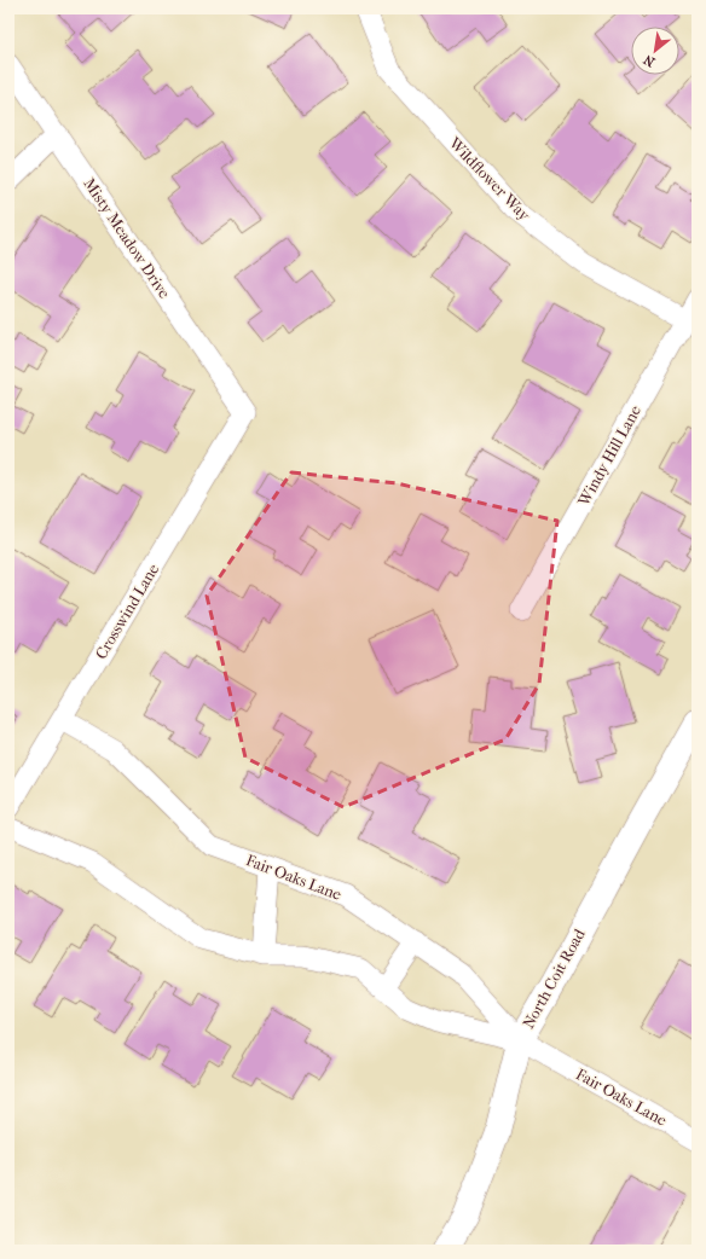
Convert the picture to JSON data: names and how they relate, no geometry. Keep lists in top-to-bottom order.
{
  "streets": {
    "street": [
      "Wildflower Way",
      "Misty Meadow Drive",
      "Windy Hill Lane",
      "Crosswind Lane",
      "Fair Oaks Lane",
      "North Coit Road"
    ]
  },
  "crossings": [
    ["Wildflower Way", "Windy Hill Lane"],
    ["Misty Meadow Drive", "Crosswind Lane"],
    ["Crosswind Lane", "Fair Oaks Lane"],
    ["Fair Oaks Lane", "North Coit Road"]
  ],
  "north": "bottom left"
}
